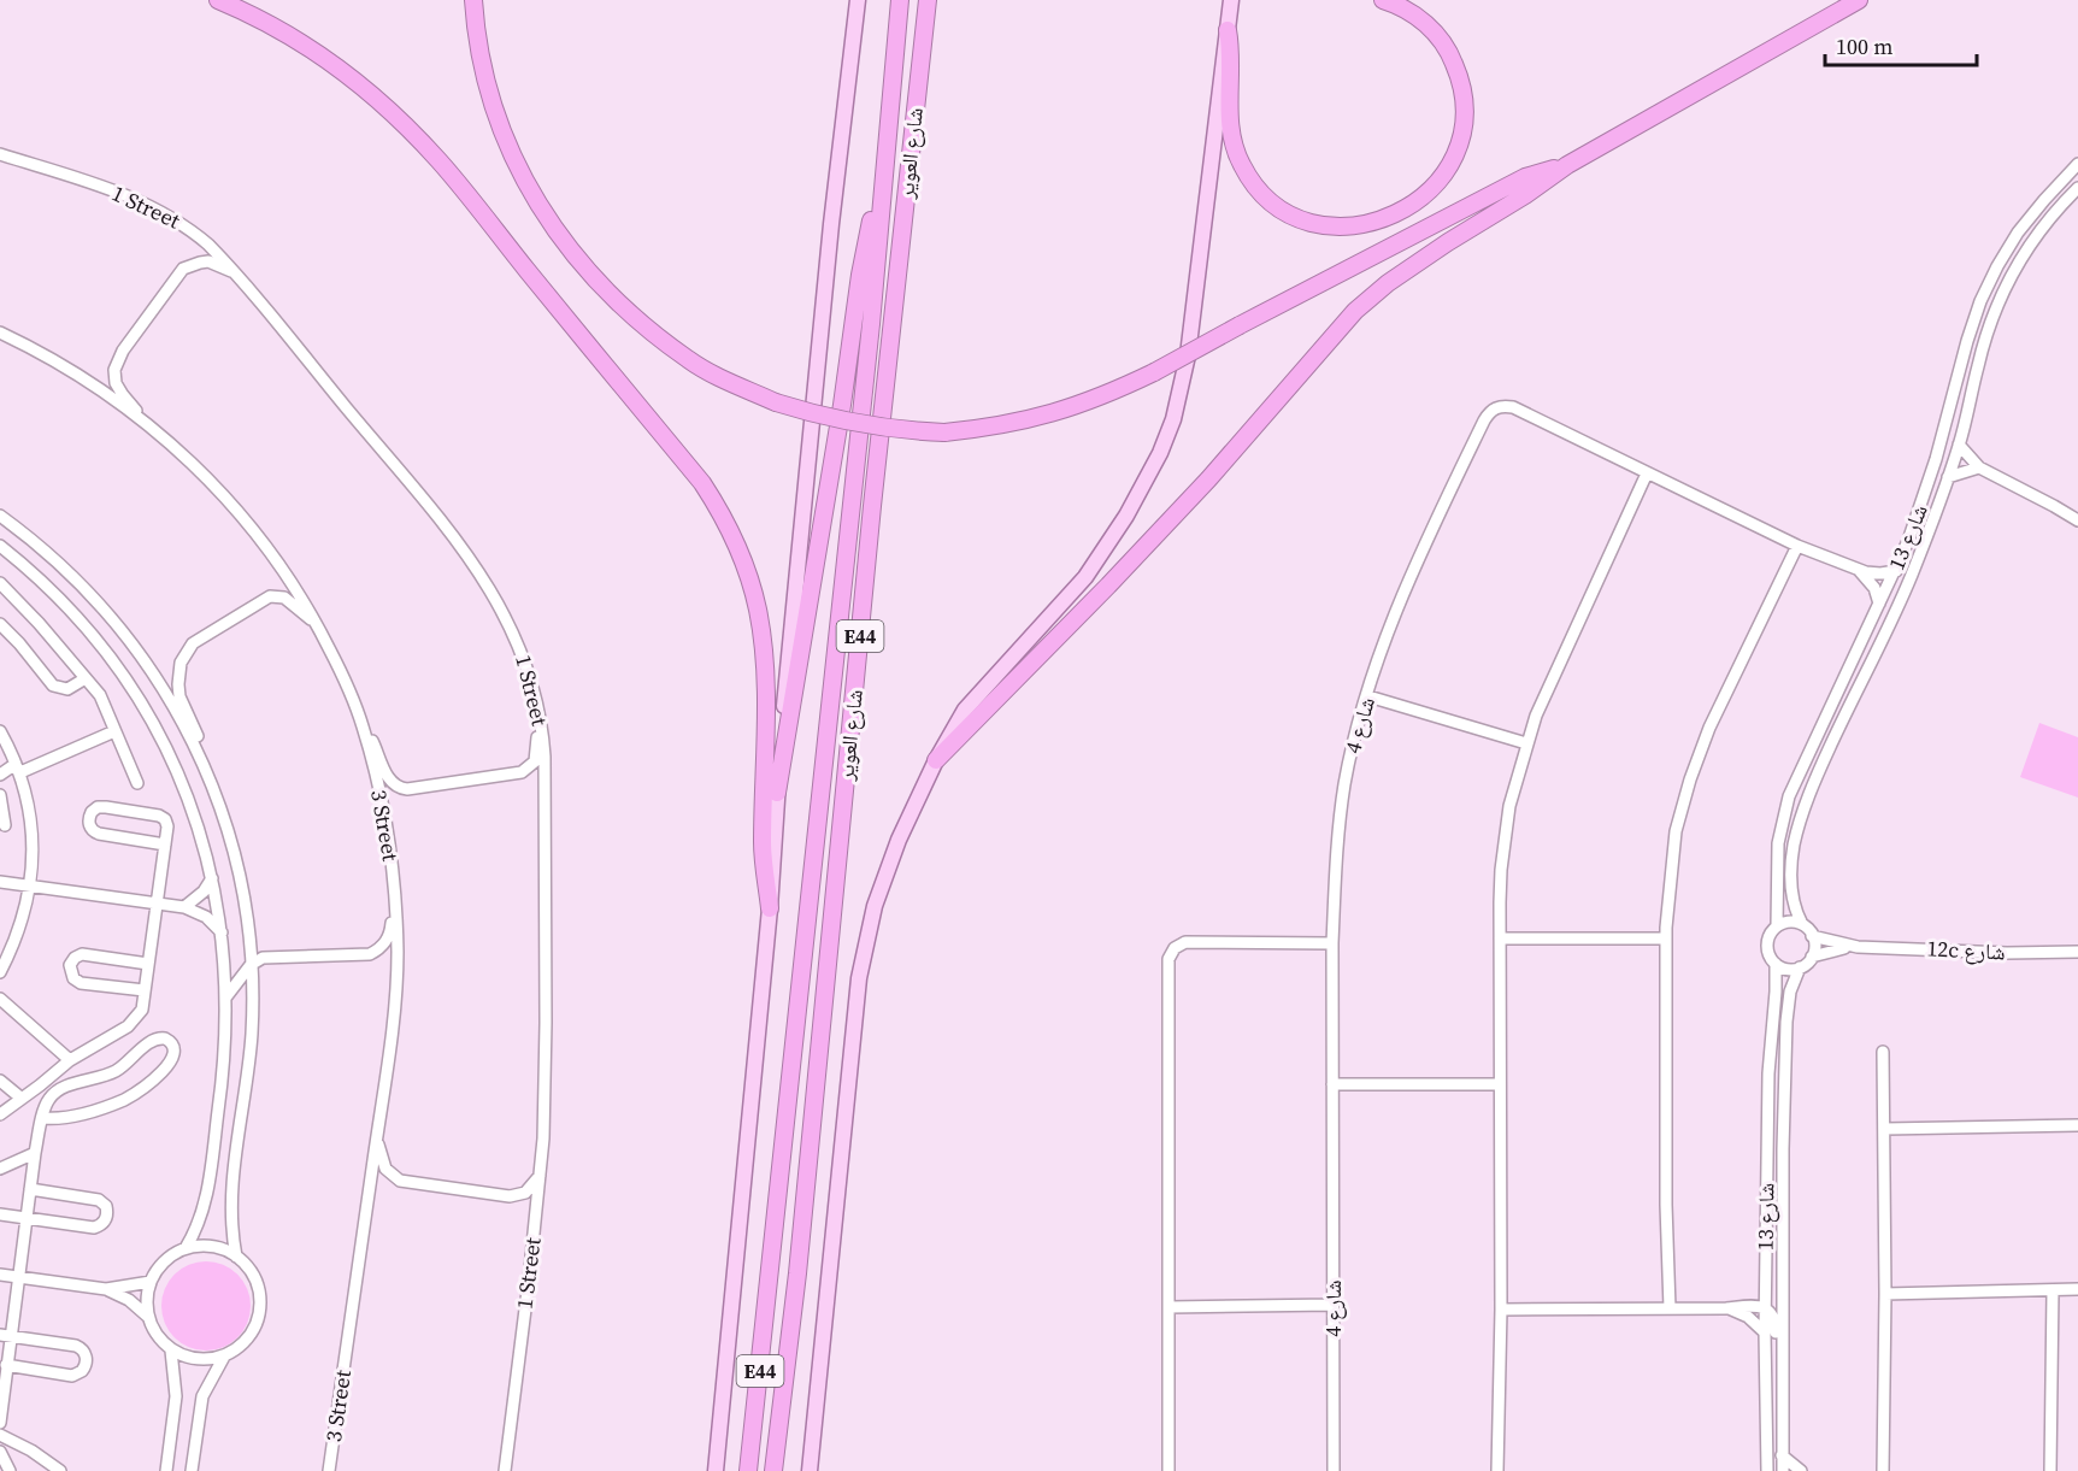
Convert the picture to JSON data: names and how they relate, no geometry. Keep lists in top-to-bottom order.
{
  "streets": {
    "highway": ["شارع العوير", "E44"],
    "street": [
      "1 Street",
      "شارع 13",
      "شارع 4",
      "3 Street",
      "12c شارع"
    ]
  },
  "crossings": [
    ["شارع 13", "شارع 4"],
    ["شارع 13", "12c شارع"]
  ],
  "scale_bar": "100 m"
}
